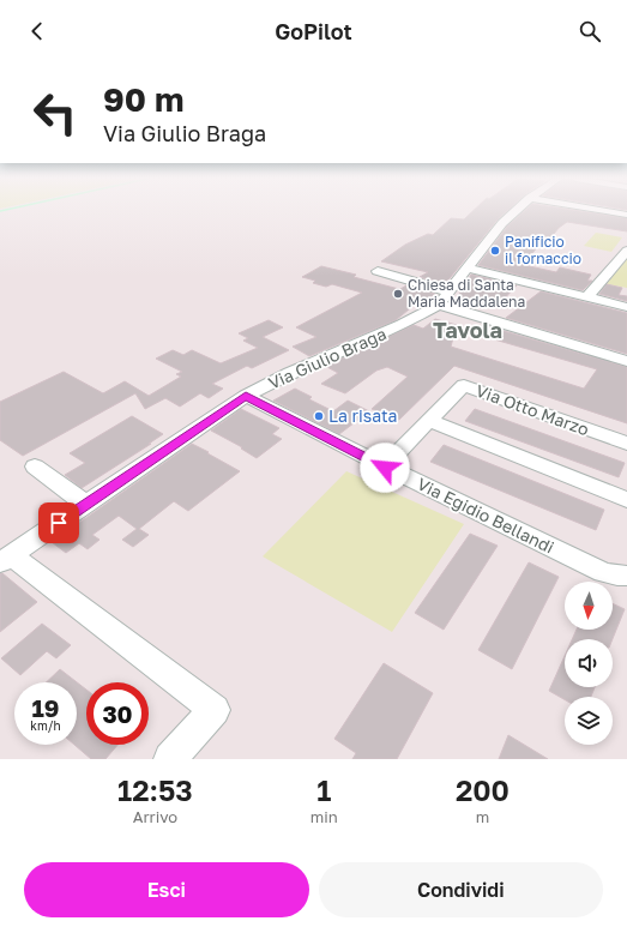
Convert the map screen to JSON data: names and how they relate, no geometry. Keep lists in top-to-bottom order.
{
  "streets": {
    "street": ["Via Giulio Braga", "Via Otto Marzo", "Via Egidio Bellandi"]
  },
  "crossings": [
    ["Via Giulio Braga", "Via Egidio Bellandi"],
    ["Via Otto Marzo", "Via Egidio Bellandi"]
  ],
  "districts": ["Tavola"],
  "places": ["Panificio il fornaccio", "Chiesa di Santa Maria Maddalena", "La risata"],
  "north": "bottom",
  "page": {
    "header": "GoPilot",
    "turn": ["90 m", "Via Giulio Braga"],
    "speed": "19 km/h",
    "limit": "30",
    "eta": [
      "12:53",
      "Arrivo",
      "1",
      "min",
      "200",
      "m"
    ],
    "buttons": ["Esci", "Condividi"]
  }
}
